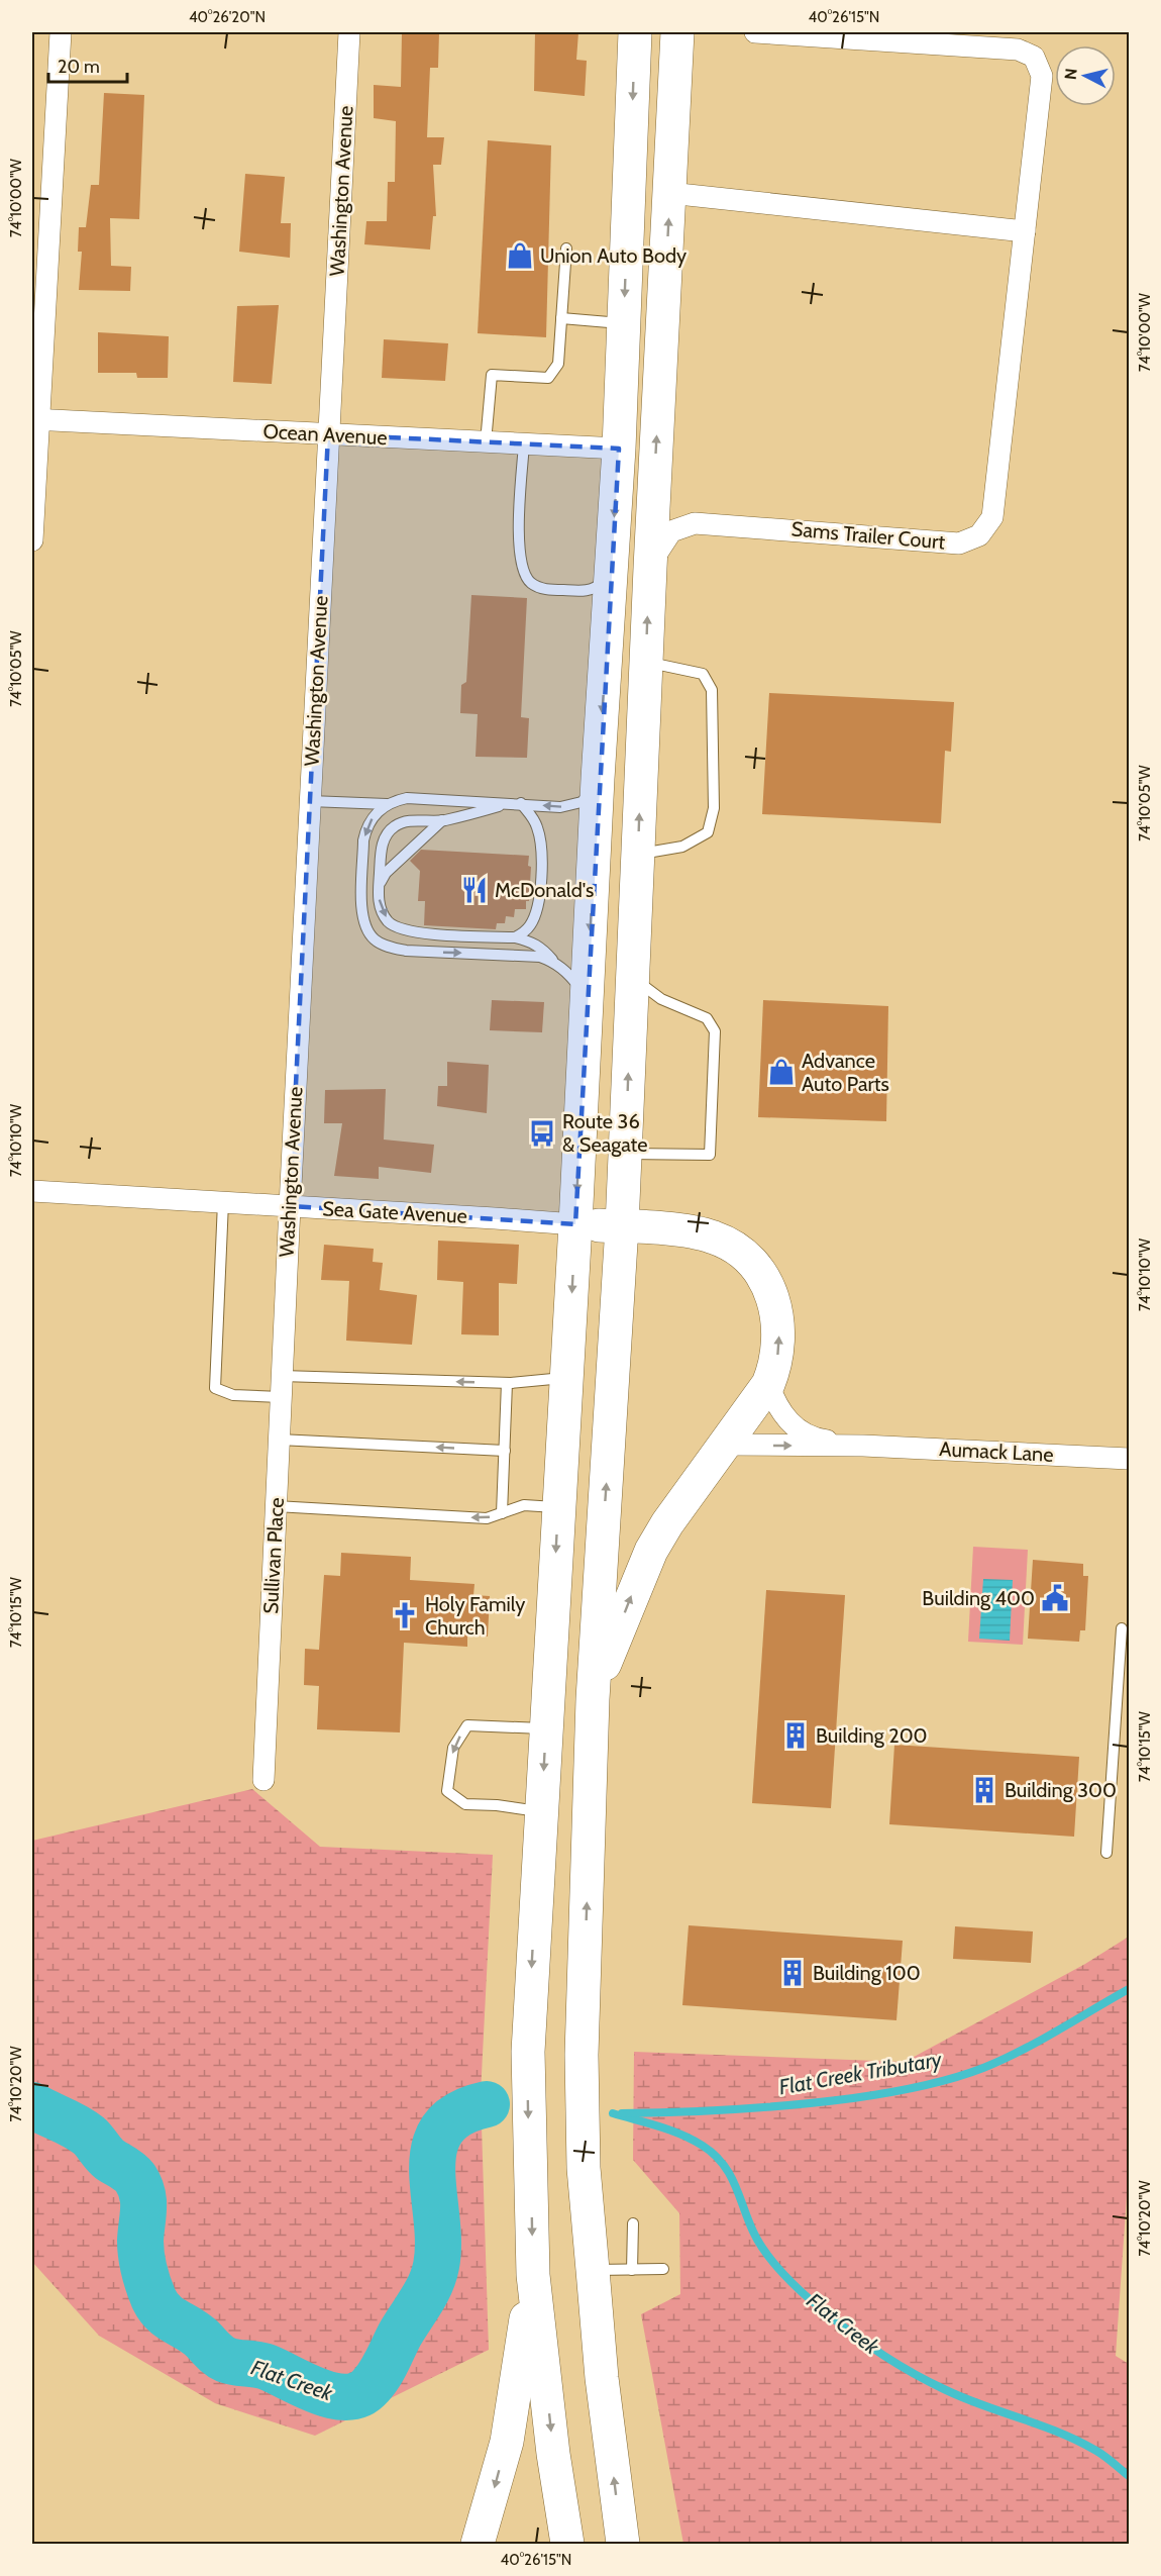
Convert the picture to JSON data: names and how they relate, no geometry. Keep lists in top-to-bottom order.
{
  "streets": {
    "street": [
      "Washington Avenue",
      "Ocean Avenue",
      "Sams Trailer Court",
      "Sea Gate Avenue",
      "Aumack Lane",
      "Sullivan Place"
    ]
  },
  "crossings": [
    ["Washington Avenue", "Ocean Avenue"],
    ["Washington Avenue", "Sea Gate Avenue"],
    ["Washington Avenue", "Sullivan Place"]
  ],
  "water": ["Flat Creek Tributary", "Flat Creek"],
  "places": {
    "shop": ["Union Auto Body", "Advance Auto Parts"],
    "restaurant": ["McDonald's"],
    "bus stop": ["Route 36 & Seagate"],
    "public building": ["Building 400"],
    "church": ["Holy Family Church"],
    "building": ["Building 200", "Building 300", "Building 100"]
  },
  "scale_bar": "20 m",
  "north": "left",
  "coordinates": [
    "40°26'20\"N",
    "40°26'15\"N",
    "74°10'00\"W",
    "74°10'05\"W",
    "74°10'10\"W",
    "74°10'15\"W",
    "74°10'20\"W"
  ]
}
